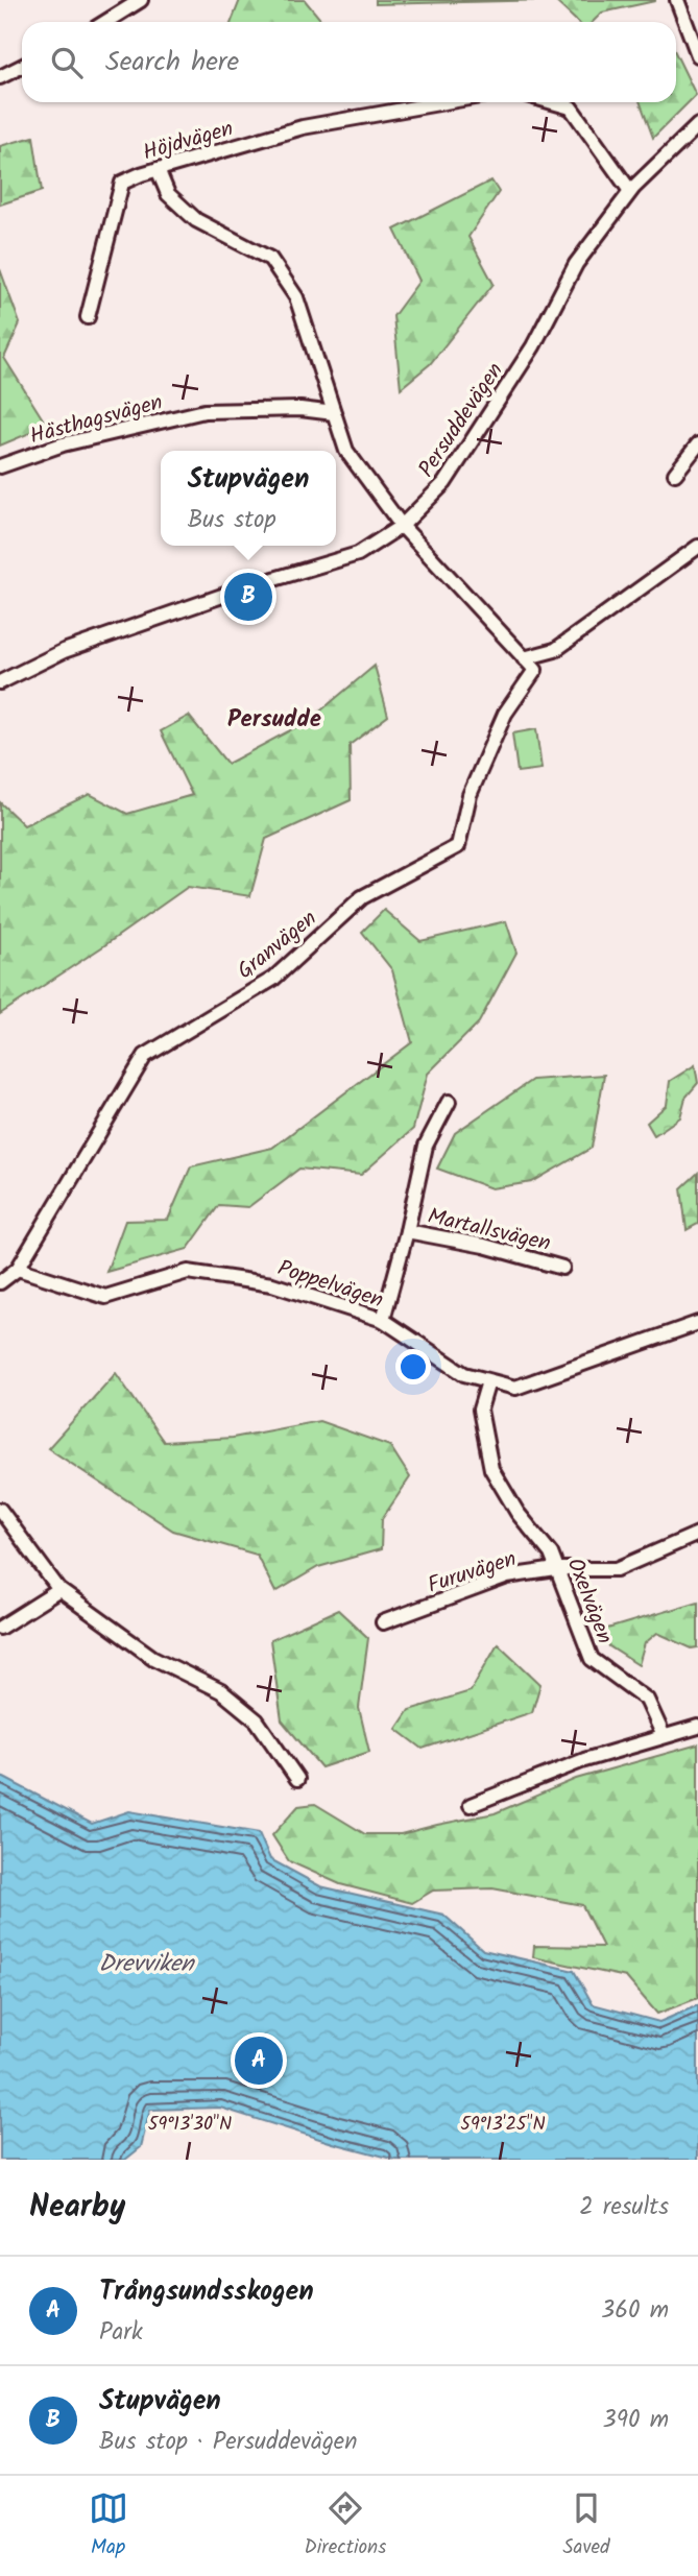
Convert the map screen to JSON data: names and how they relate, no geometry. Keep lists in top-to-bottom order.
{
  "streets": {
    "street": [
      "Höjdvägen",
      "Hästhagsvägen",
      "Persuddevägen",
      "Granvägen",
      "Martallsvägen",
      "Poppelvägen",
      "Furuvägen",
      "Oxelvägen"
    ]
  },
  "crossings": [
    ["Granvägen", "Poppelvägen"],
    ["Martallsvägen", "Poppelvägen"],
    ["Poppelvägen", "Oxelvägen"],
    ["Furuvägen", "Oxelvägen"]
  ],
  "districts": ["Persudde"],
  "water": ["Drevviken"],
  "page": {
    "search": "Search here",
    "popup": ["Stupvägen", "Bus stop"],
    "pins": ["B", "A"],
    "heading": ["Nearby", "2 results"],
    "list": [
      {
        "mark": "A",
        "name": "Trångsundsskogen",
        "note": "Park",
        "value": "360 m"
      },
      {
        "mark": "B",
        "name": "Stupvägen",
        "note": "Bus stop · Persuddevägen",
        "value": "390 m"
      }
    ],
    "nav": ["Map", "Directions", "Saved"]
  },
  "coordinates": ["59°13'30\"N", "59°13'25\"N"]
}
